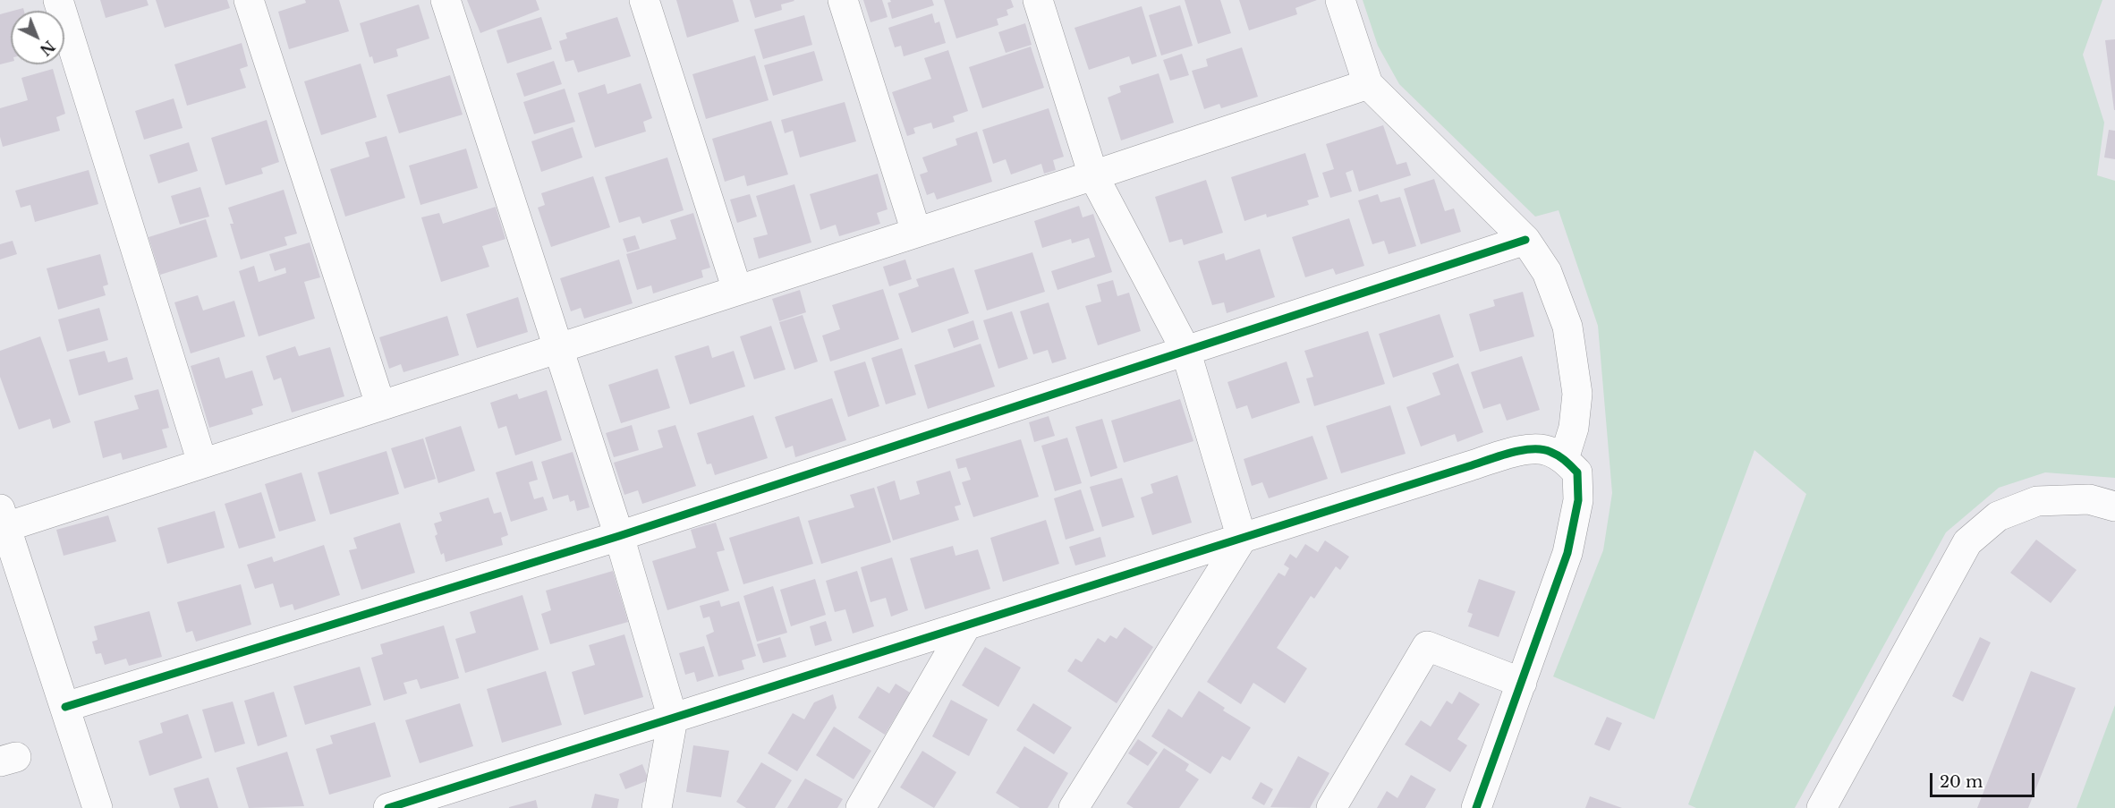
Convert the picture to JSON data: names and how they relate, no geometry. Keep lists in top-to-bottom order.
{
  "scale_bar": "20 m",
  "north": "bottom right"
}
